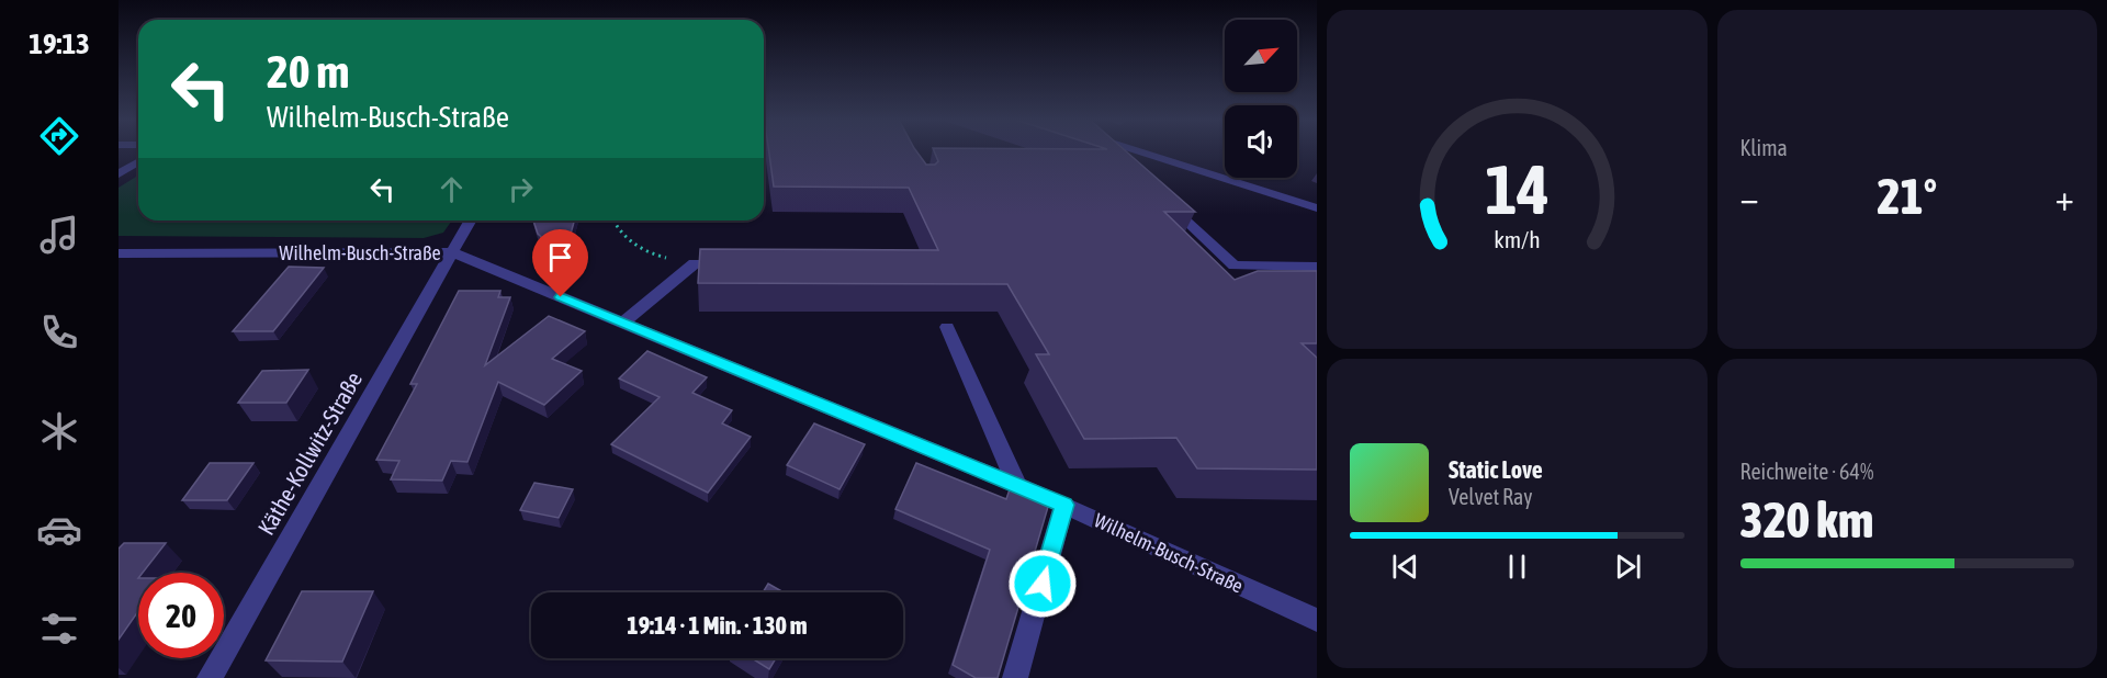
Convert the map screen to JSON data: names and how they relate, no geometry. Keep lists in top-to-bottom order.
{
  "streets": {
    "street": ["Wilhelm-Busch-Straße", "Käthe-Kollwitz-Straße"]
  },
  "crossings": [
    ["Wilhelm-Busch-Straße", "Käthe-Kollwitz-Straße"]
  ],
  "north": "top right",
  "page": {
    "tabs": "19:13",
    "tile": [
      "Klima",
      ["Reichweite · 64%", "320 km"]
    ],
    "turn": ["20 m", "Wilhelm-Busch-Straße"],
    "heat": ["−", "21°", "+"],
    "song": ["Static Love", "Velvet Ray"],
    "limit": "20",
    "trip": "19:14 · 1 Min. · 130 m",
    "gauge": ["14", "km/h"]
  }
}
